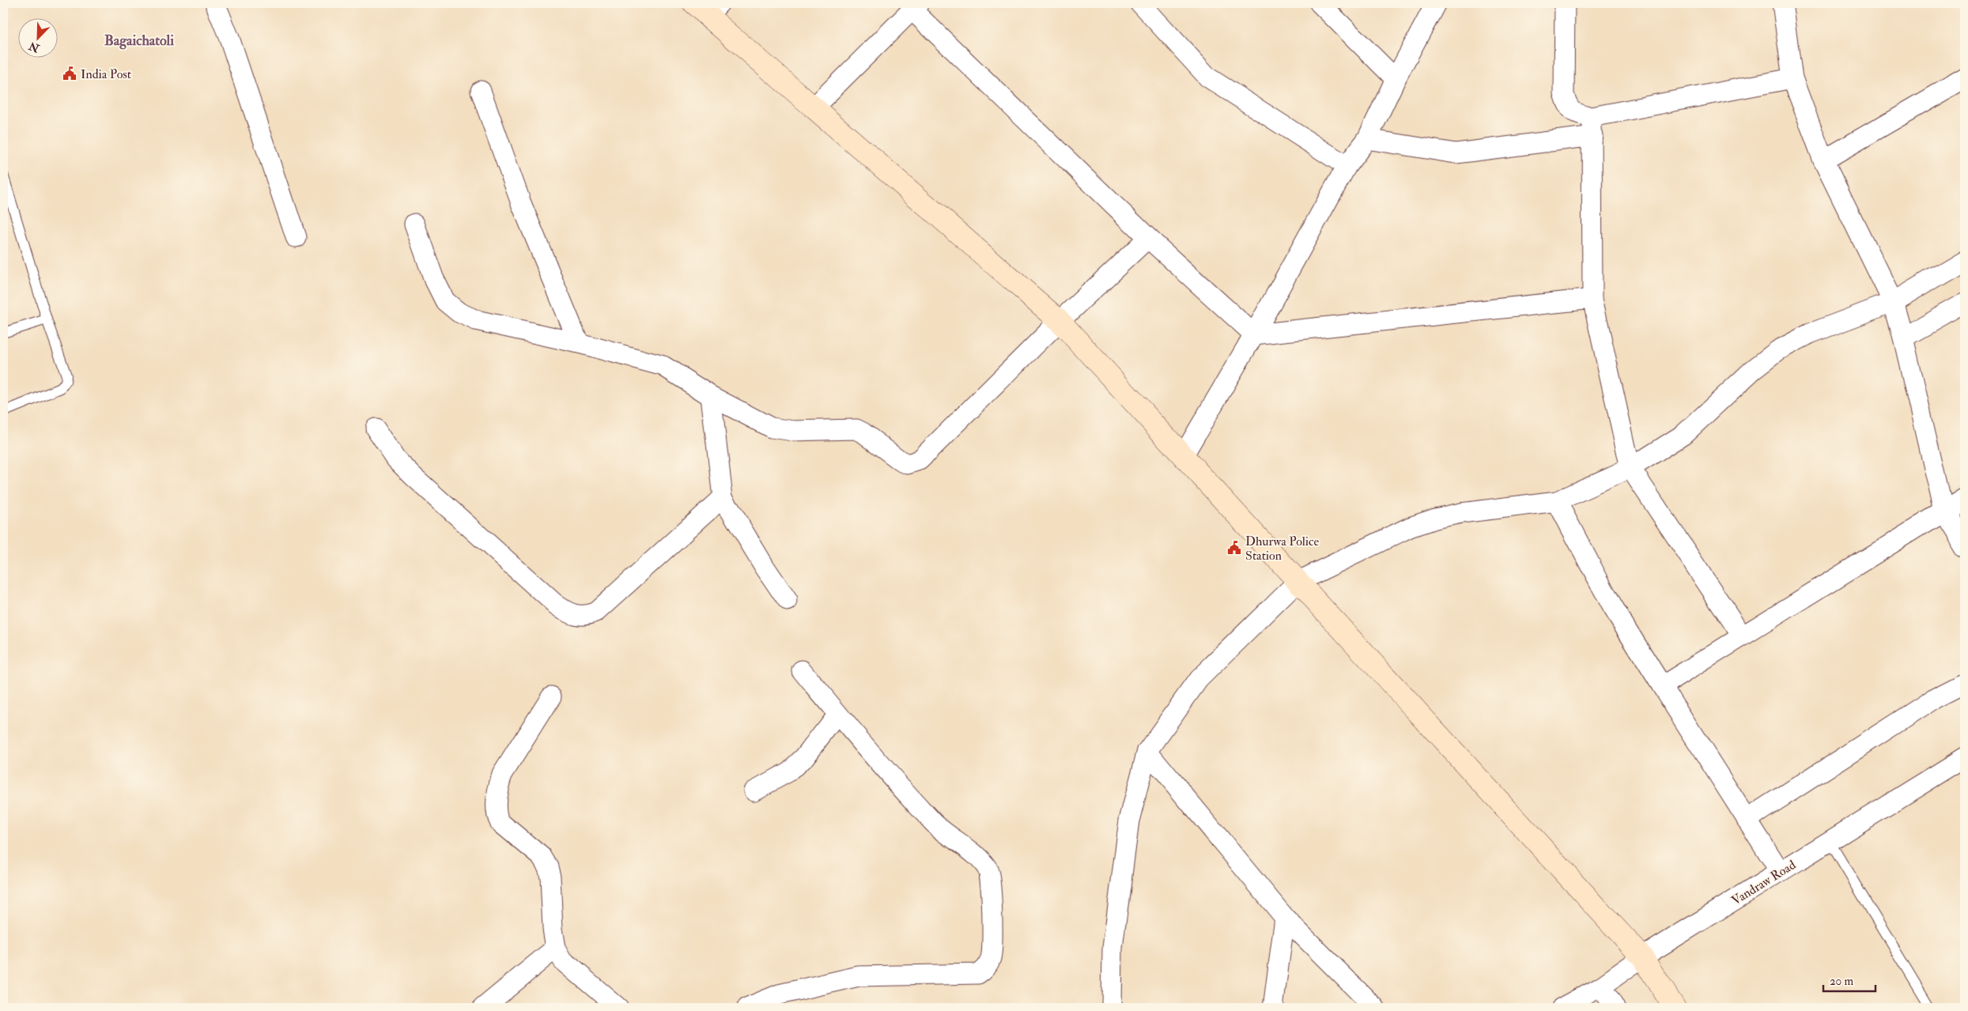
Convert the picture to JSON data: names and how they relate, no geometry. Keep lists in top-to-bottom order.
{
  "streets": {
    "street": ["Vandraw Road"]
  },
  "districts": ["Bagaichatoli"],
  "places": {
    "public building": ["India Post", "Dhurwa Police Station"]
  },
  "scale_bar": "20 m",
  "north": "bottom left"
}
